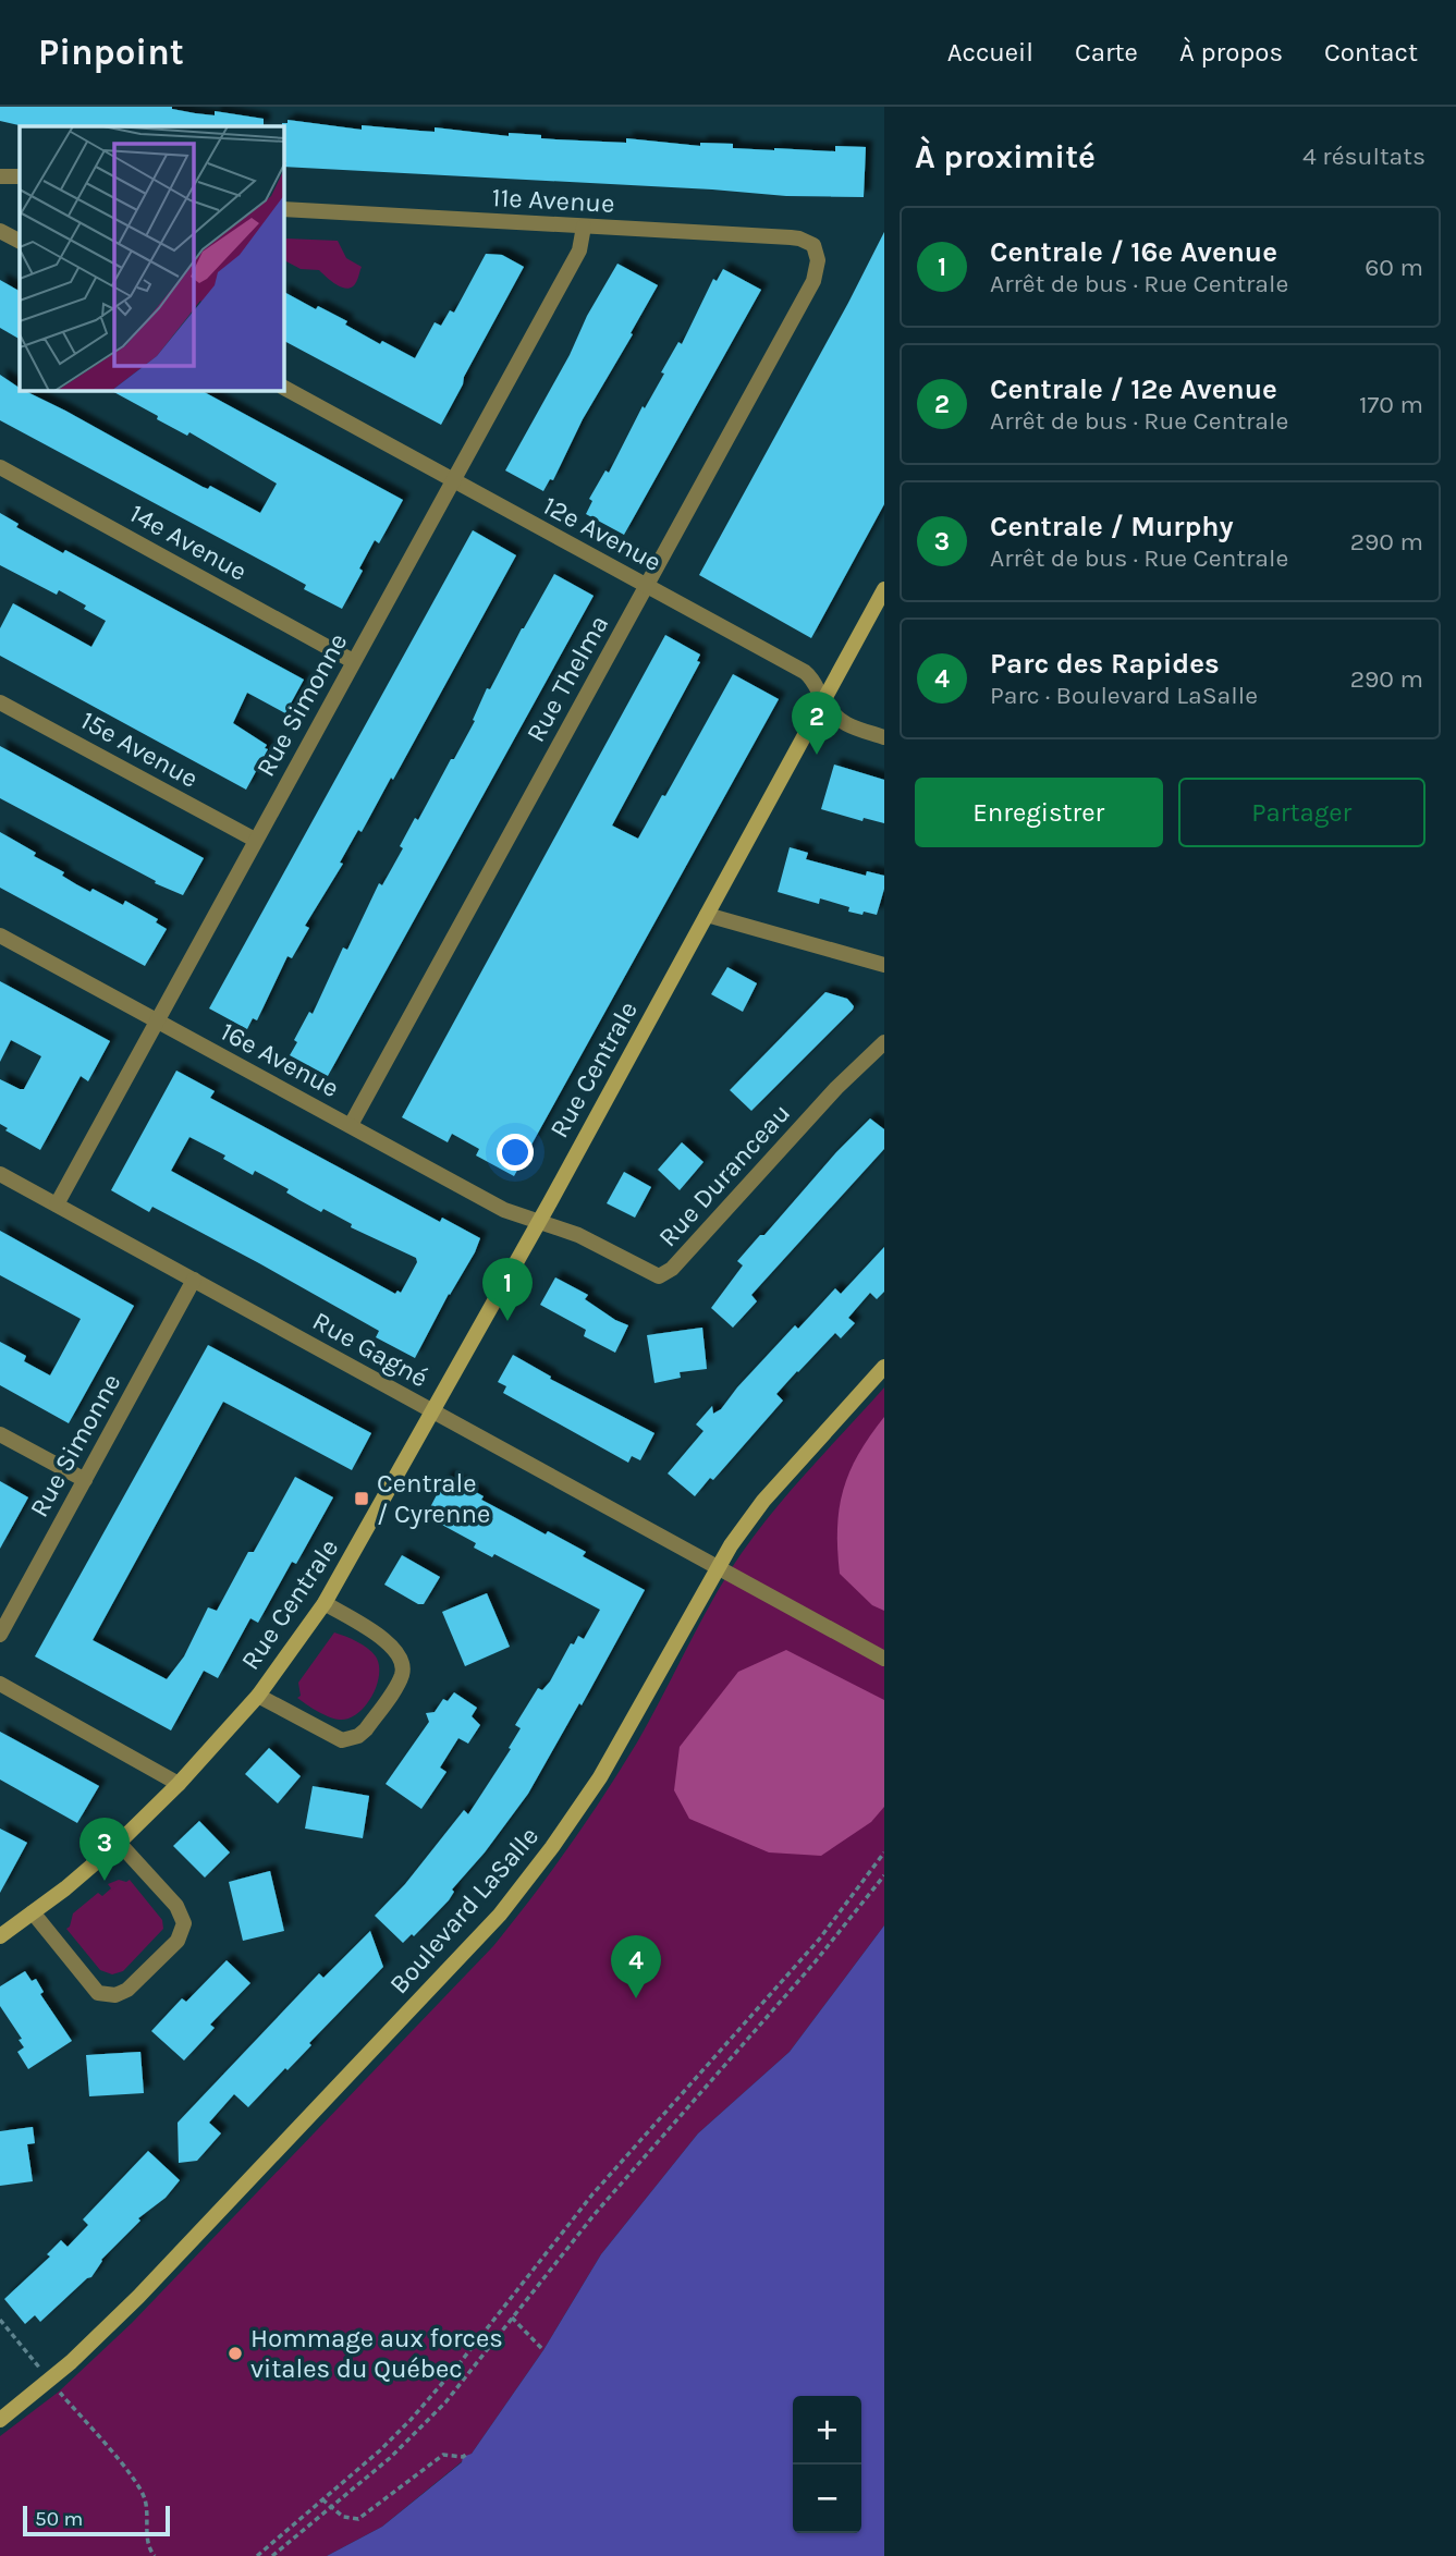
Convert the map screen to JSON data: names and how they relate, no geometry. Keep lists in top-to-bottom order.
{
  "streets": {
    "street": [
      "11e Avenue",
      "12e Avenue",
      "14e Avenue",
      "Rue Thelma",
      "Rue Simonne",
      "15e Avenue",
      "16e Avenue",
      "Rue Centrale",
      "Rue Duranceau",
      "Rue Gagné",
      "Boulevard LaSalle"
    ]
  },
  "crossings": [
    ["11e Avenue", "Rue Thelma"],
    ["11e Avenue", "Rue Simonne"],
    ["12e Avenue", "Rue Thelma"],
    ["12e Avenue", "Rue Simonne"],
    ["12e Avenue", "Rue Centrale"],
    ["14e Avenue", "Rue Simonne"],
    ["Rue Thelma", "16e Avenue"],
    ["Rue Simonne", "15e Avenue"],
    ["Rue Simonne", "16e Avenue"],
    ["Rue Simonne", "Rue Gagné"],
    ["16e Avenue", "Rue Centrale"],
    ["16e Avenue", "Rue Duranceau"],
    ["Rue Centrale", "Rue Duranceau"],
    ["Rue Centrale", "Rue Gagné"],
    ["Rue Gagné", "Boulevard LaSalle"]
  ],
  "places": {
    "transit": ["Centrale / Cyrenne"],
    "other": ["Hommage aux forces vitales du Québec"]
  },
  "scale_bar": "50 m",
  "page": {
    "header": "Pinpoint",
    "nav": [
      "Accueil",
      "Carte",
      "À propos",
      "Contact"
    ],
    "heading": ["À proximité", "4 résultats"],
    "list": [
      {
        "mark": "1",
        "name": "Centrale / 16e Avenue",
        "note": "Arrêt de bus · Rue Centrale",
        "value": "60 m"
      },
      {
        "mark": "2",
        "name": "Centrale / 12e Avenue",
        "note": "Arrêt de bus · Rue Centrale",
        "value": "170 m"
      },
      {
        "mark": "3",
        "name": "Centrale / Murphy",
        "note": "Arrêt de bus · Rue Centrale",
        "value": "290 m"
      },
      {
        "mark": "4",
        "name": "Parc des Rapides",
        "note": "Parc · Boulevard LaSalle",
        "value": "290 m"
      }
    ],
    "pins": [
      "2",
      "1",
      "3",
      "4"
    ],
    "buttons": ["Enregistrer", "Partager"],
    "map_buttons": ["+", "−"],
    "scale": "50 m"
  }
}
